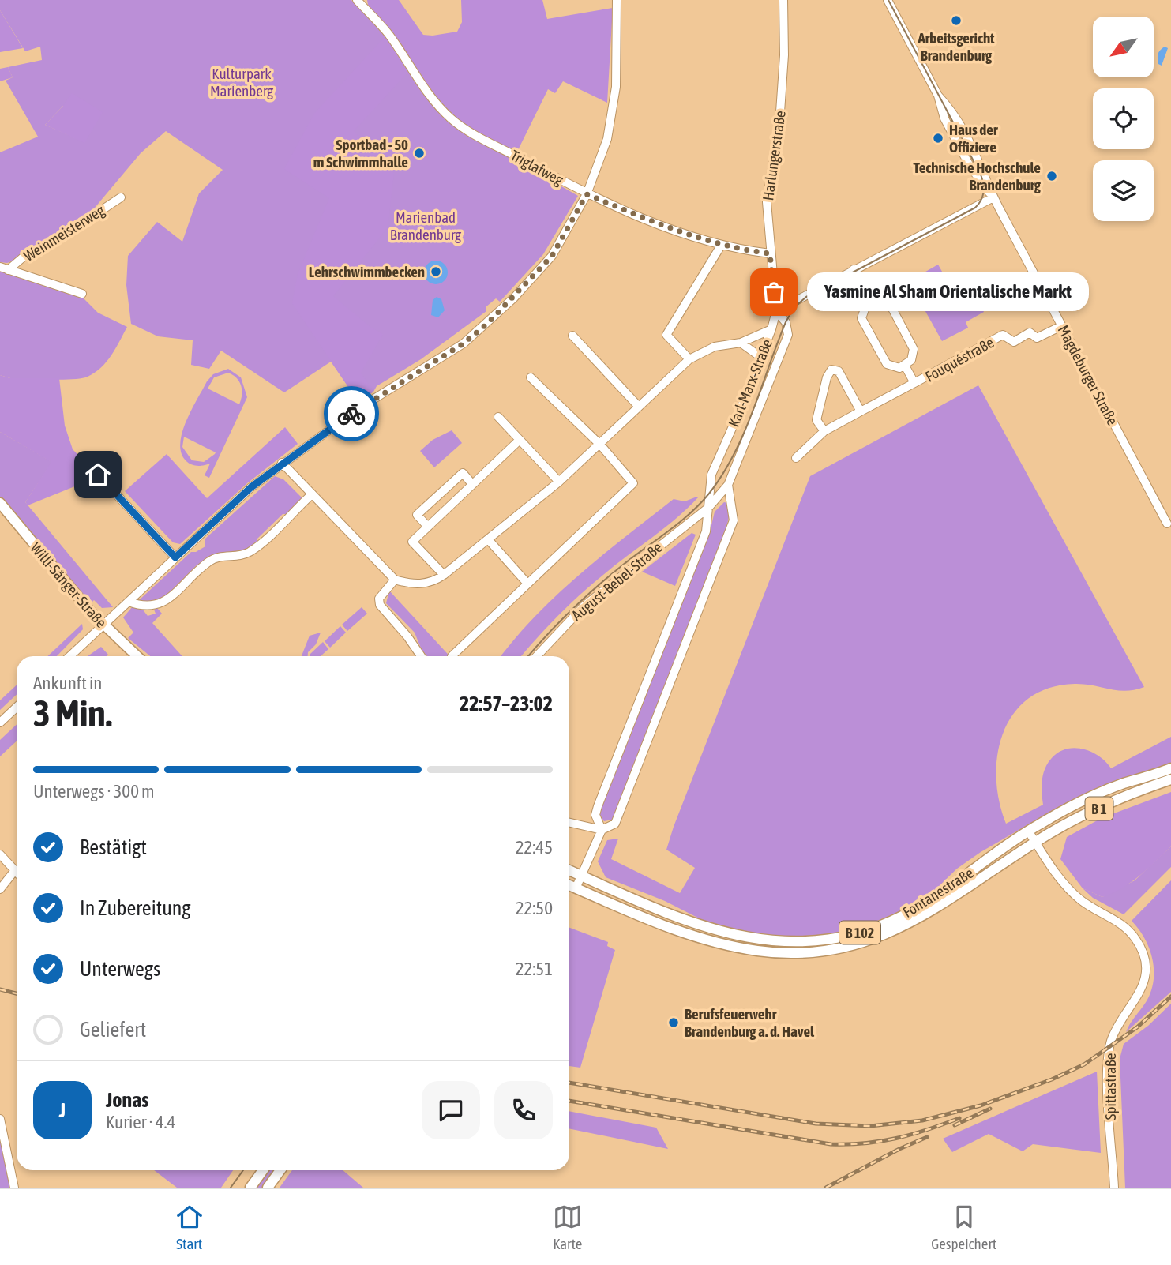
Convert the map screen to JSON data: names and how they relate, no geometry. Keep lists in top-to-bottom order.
{
  "streets": {
    "main road": [
      "Willi-Sänger-Straße",
      "B 1",
      "Fontanestraße",
      "B 102"
    ],
    "street": [
      "Harlungerstraße",
      "Triglafweg",
      "Weinmeisterweg",
      "Fouquéstraße",
      "Magdeburger Straße",
      "Karl-Marx-Straße",
      "August-Bebel-Straße",
      "Spittastraße"
    ]
  },
  "crossings": [
    ["Harlungerstraße", "Triglafweg"],
    ["Harlungerstraße", "Karl-Marx-Straße"],
    ["Fouquéstraße", "Magdeburger Straße"],
    ["Karl-Marx-Straße", "August-Bebel-Straße"],
    ["Fontanestraße", "Spittastraße"]
  ],
  "parks": ["Kulturpark Marienberg", "Marienbad Brandenburg"],
  "places": [
    "Arbeitsgericht Brandenburg",
    "Haus der Offiziere",
    "Sportbad - 50 m Schwimmhalle",
    "Technische Hochschule Brandenburg",
    "Lehrschwimmbecken",
    "Yasmine Al Sham Orientalische Markt",
    "Berufsfeuerwehr Brandenburg a. d. Havel"
  ],
  "north": "bottom left",
  "page": {
    "bubble": "Yasmine Al Sham Orientalische Markt",
    "heading": ["3 Min.", "Ankunft in", "22:57–23:02"],
    "panel": ["Jonas", "Kurier · 4.4"],
    "bar": "Unterwegs · 300 m",
    "list": [
      ["Bestätigt", "22:45"],
      ["In Zubereitung", "22:50"],
      ["Unterwegs", "22:51"],
      "Geliefert"
    ],
    "round": "J",
    "tabs": ["Start", "Karte", "Gespeichert"]
  }
}
